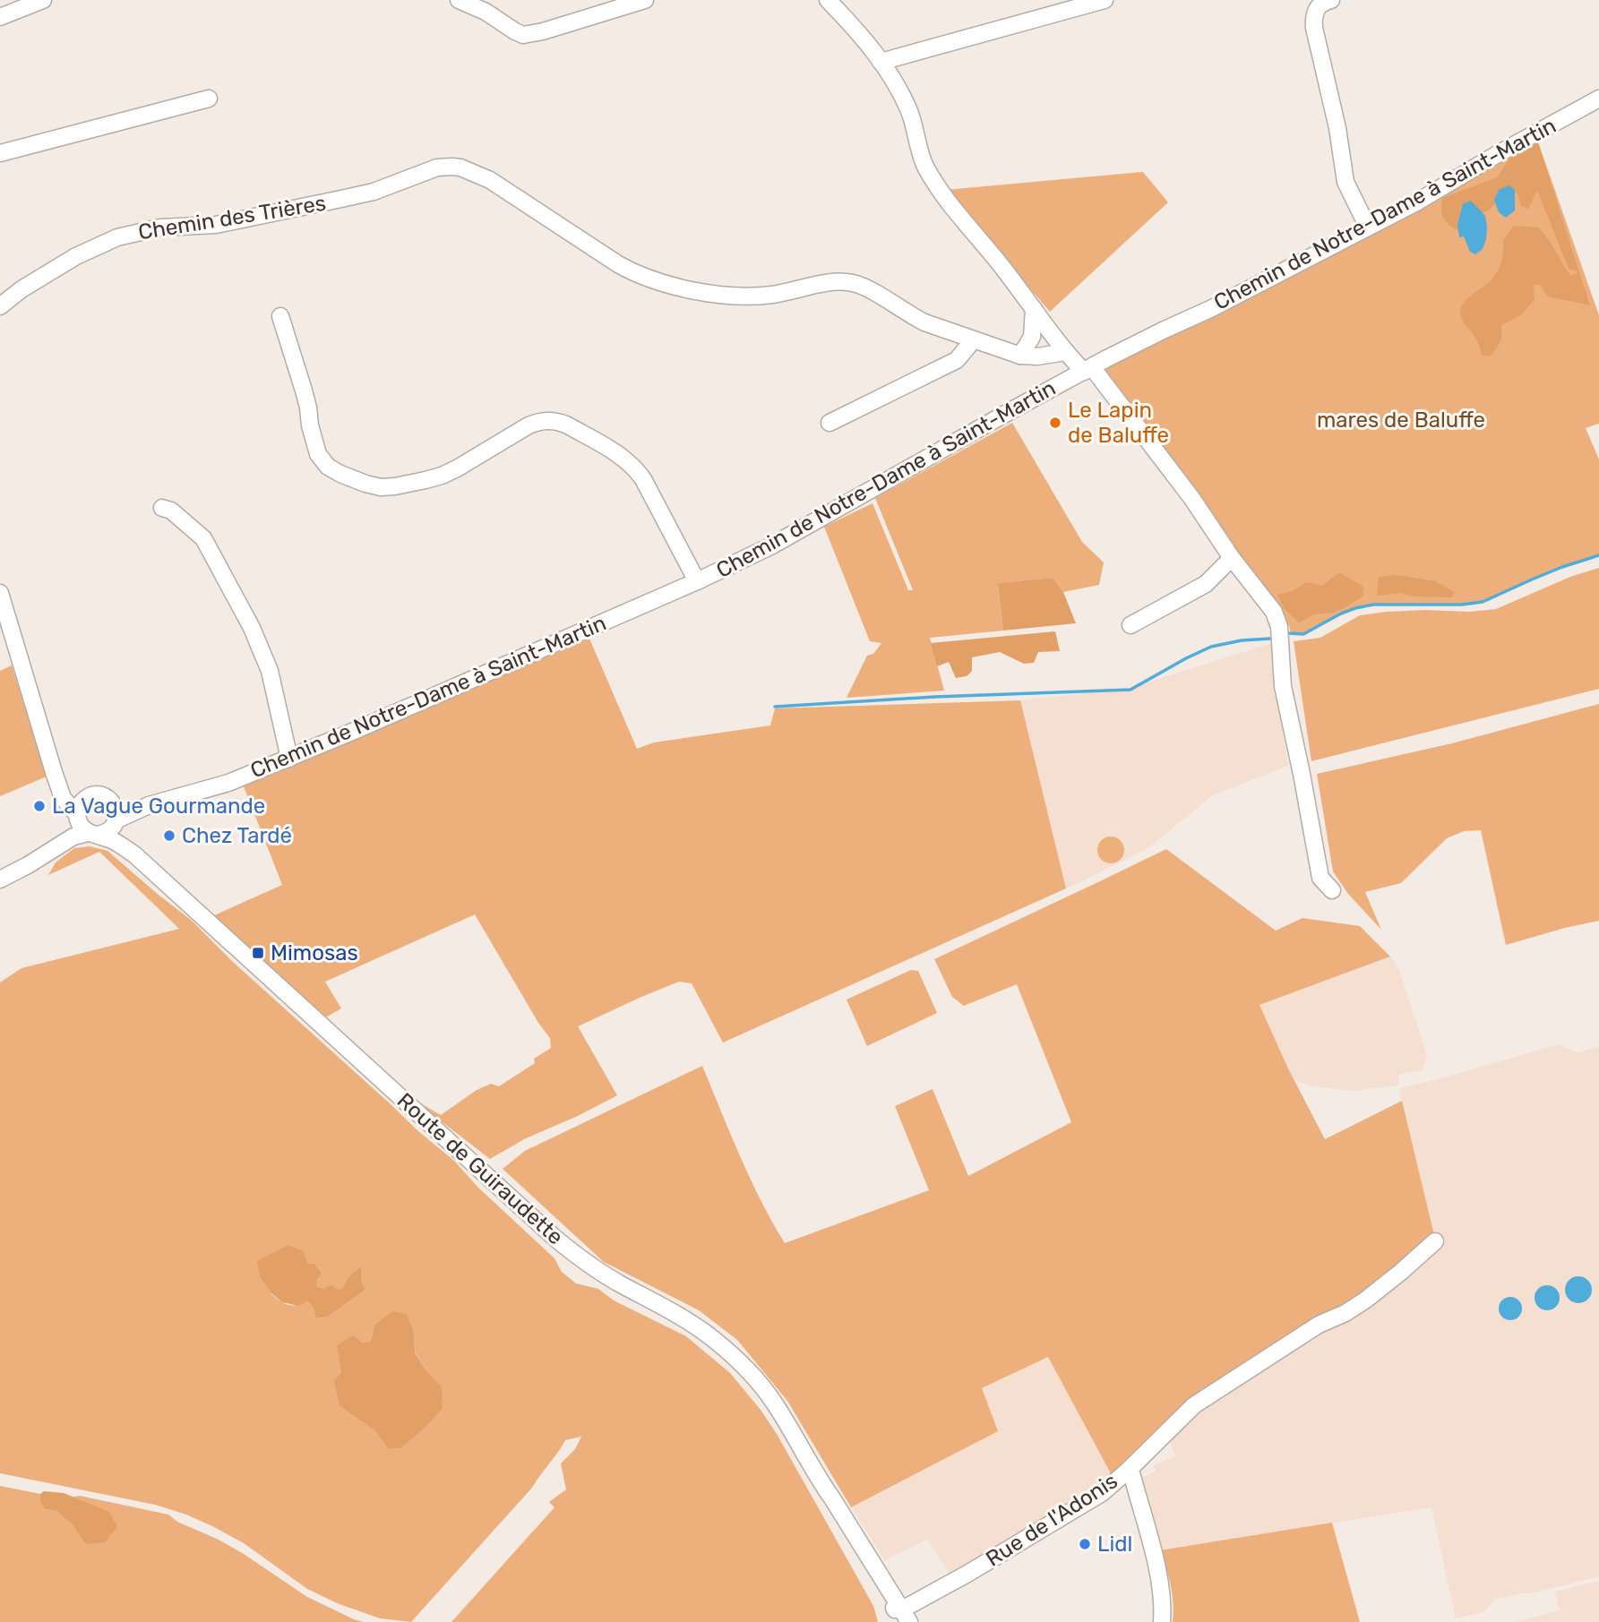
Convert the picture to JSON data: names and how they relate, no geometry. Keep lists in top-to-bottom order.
{
  "streets": {
    "street": [
      "Chemin de Notre-Dame à Saint-Martin",
      "Chemin des Trières",
      "Route de Guiraudette",
      "Rue de l'Adonis"
    ]
  },
  "crossings": [
    ["Chemin de Notre-Dame à Saint-Martin", "Route de Guiraudette"],
    ["Route de Guiraudette", "Rue de l'Adonis"]
  ],
  "parks": ["mares de Baluffe"],
  "places": {
    "other": [
      "Le Lapin de Baluffe",
      "La Vague Gourmande",
      "Chez Tardé",
      "Lidl"
    ],
    "transit": ["Mimosas"]
  }
}
